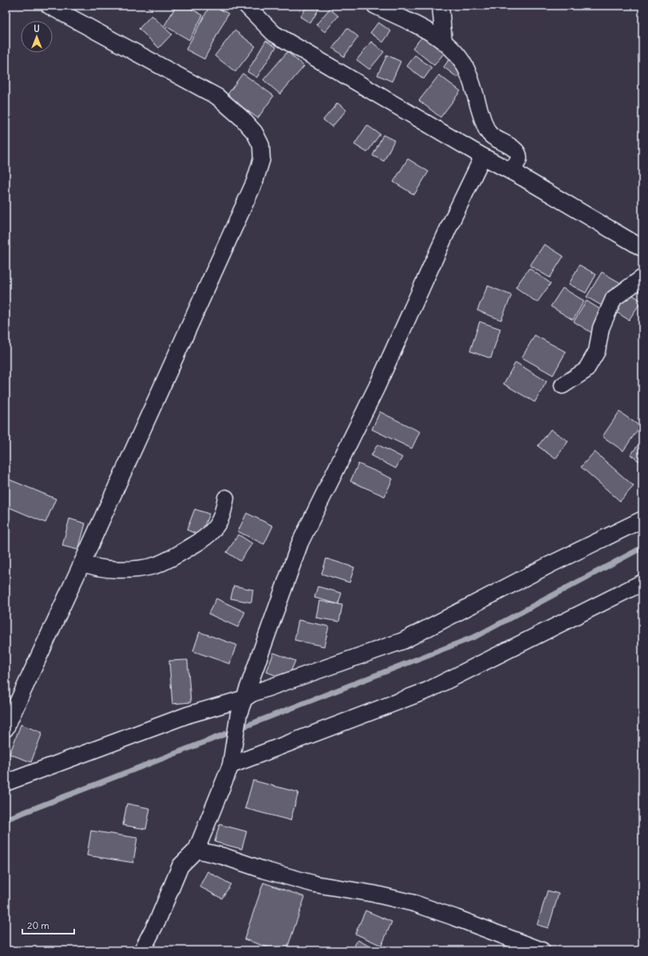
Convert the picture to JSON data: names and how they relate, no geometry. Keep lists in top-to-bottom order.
{
  "scale_bar": "20 m",
  "north": "top"
}
